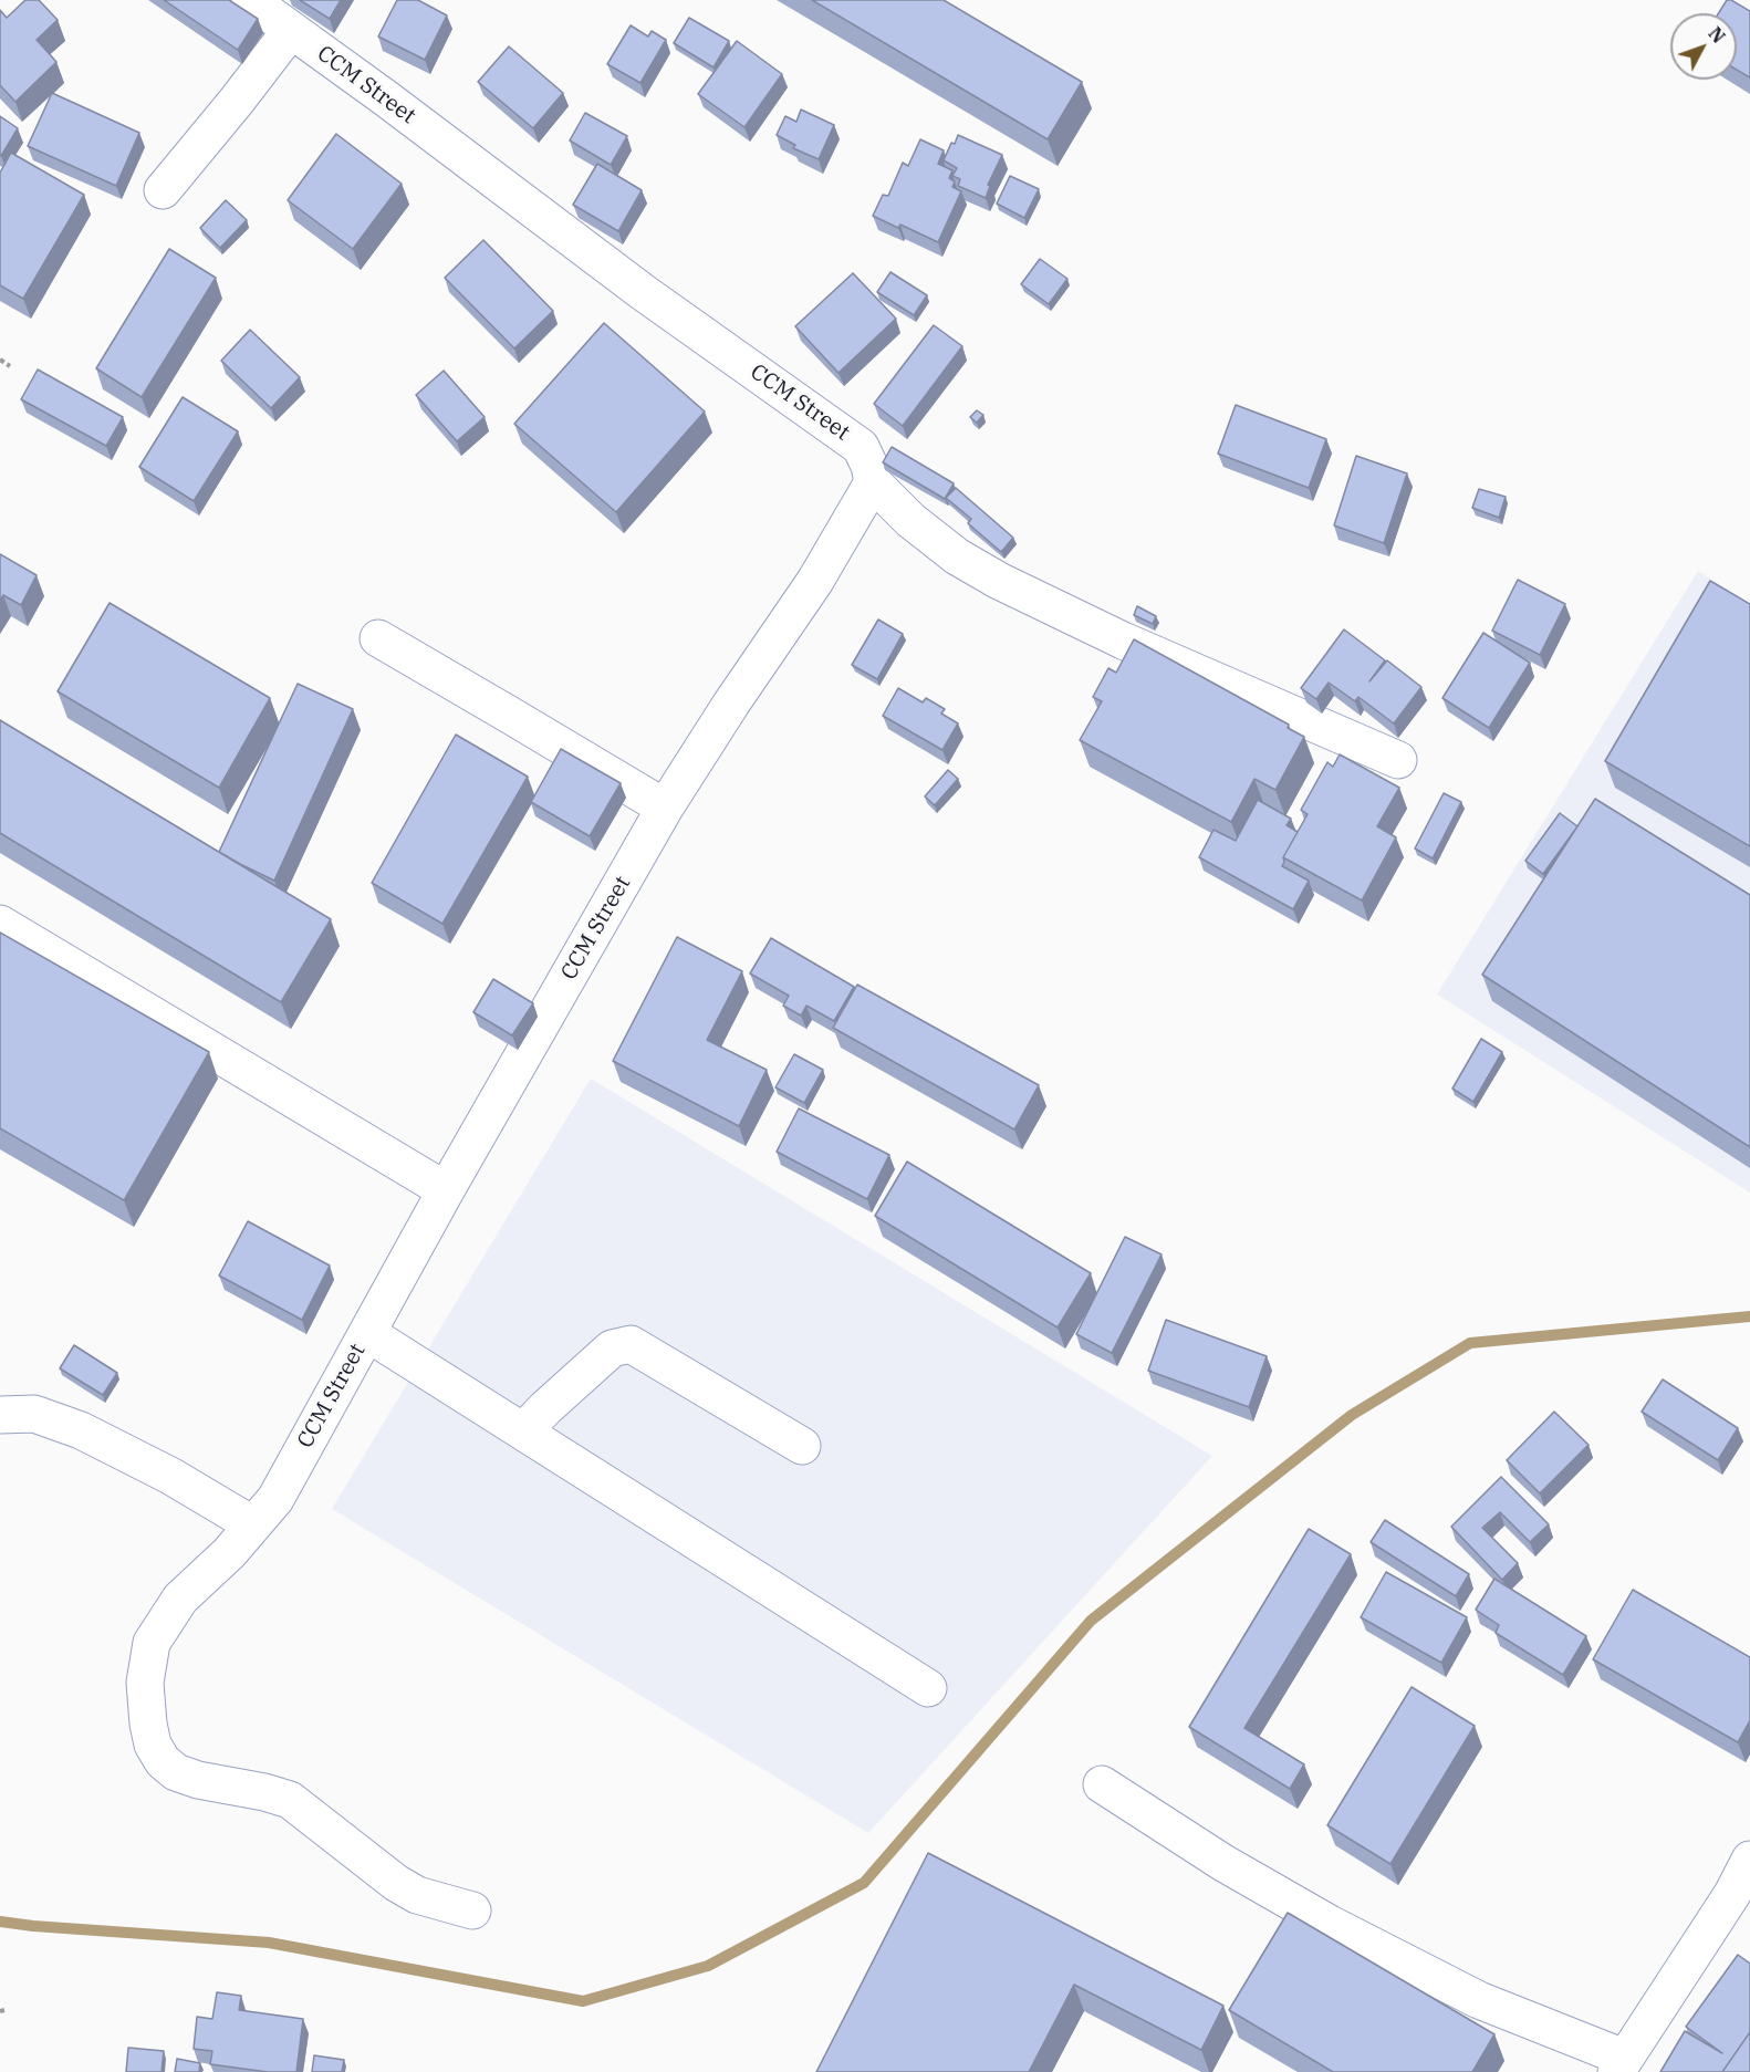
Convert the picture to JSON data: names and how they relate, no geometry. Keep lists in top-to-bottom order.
{
  "streets": {
    "street": ["CCM Street"]
  },
  "north": "top right"
}
